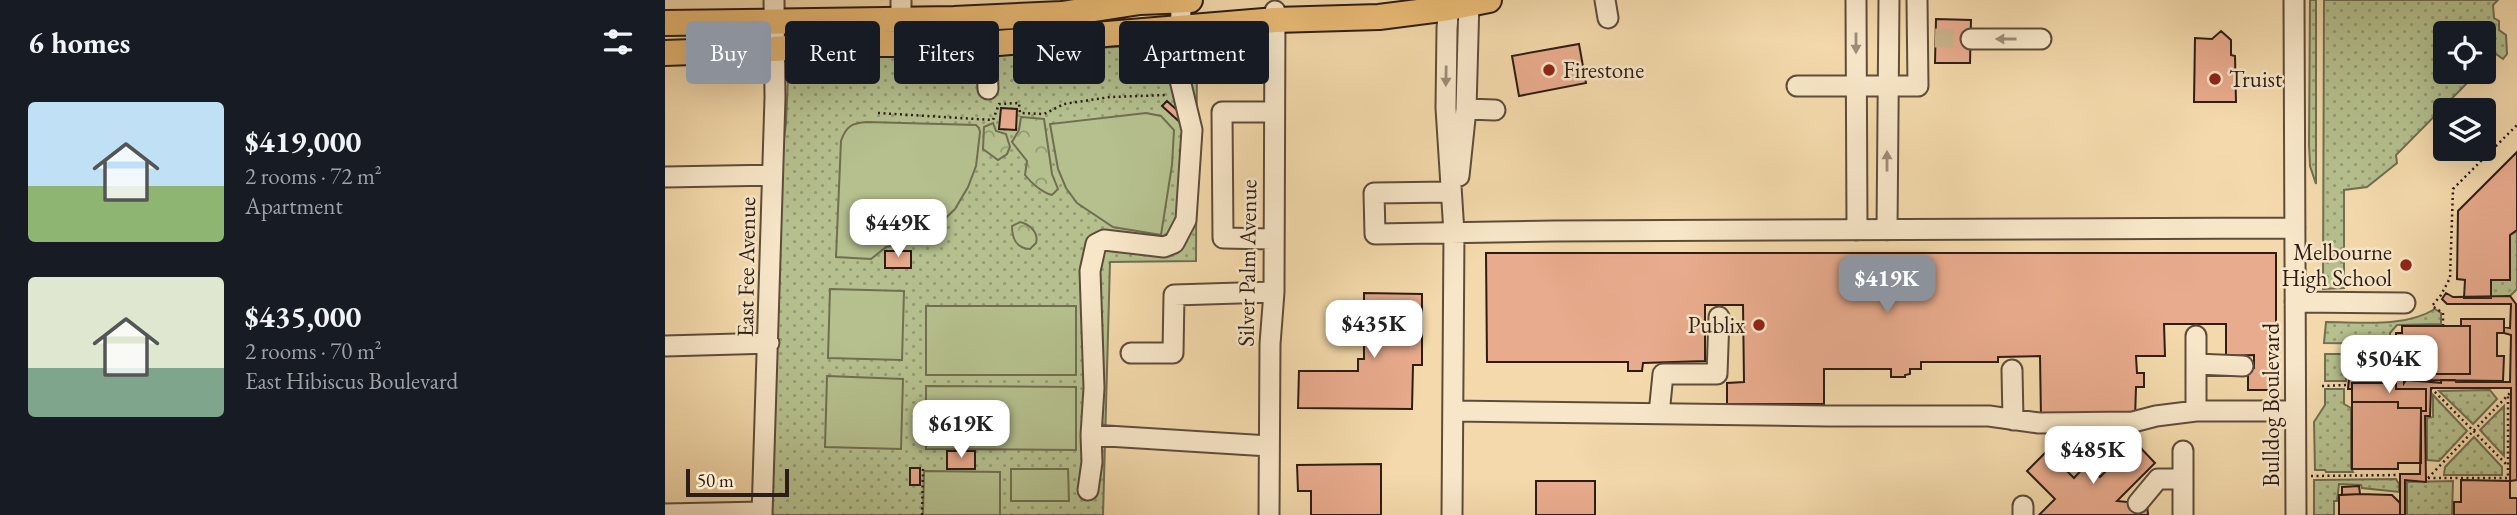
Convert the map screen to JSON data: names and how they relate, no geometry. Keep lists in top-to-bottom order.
{
  "streets": {
    "street": ["Silver Palm Avenue", "East Fee Avenue", "Bulldog Boulevard"]
  },
  "places": [
    "Firestone",
    "Truist",
    "Melbourne High School",
    "Publix"
  ],
  "scale_bar": "50 m",
  "page": {
    "heading": "6 homes",
    "chip": [
      "Buy",
      "Rent",
      "Filters",
      "New",
      "Apartment"
    ],
    "list": [
      {
        "name": "$419,000",
        "note": "2 rooms · 72 m² · Apartment"
      },
      {
        "name": "$435,000",
        "note": "2 rooms · 70 m² · East Hibiscus Boulevard"
      }
    ],
    "price": [
      "$449K",
      "$419K",
      "$435K",
      "$504K",
      "$619K",
      "$485K"
    ],
    "scale": "50 m"
  }
}
